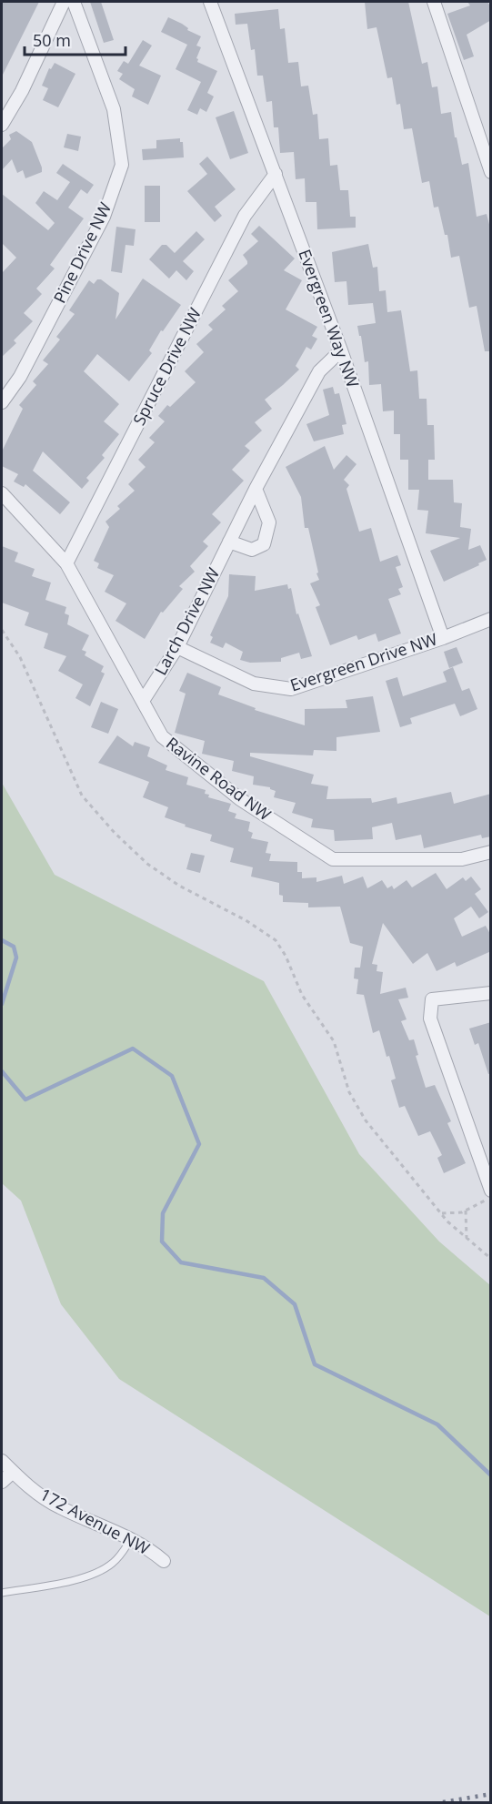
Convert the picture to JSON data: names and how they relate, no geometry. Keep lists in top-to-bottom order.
{
  "streets": {
    "street": [
      "Pine Drive NW",
      "Evergreen Way NW",
      "Spruce Drive NW",
      "Larch Drive NW",
      "Evergreen Drive NW",
      "Ravine Road NW",
      "172 Avenue NW"
    ]
  },
  "crossings": [
    ["Evergreen Way NW", "Spruce Drive NW"],
    ["Evergreen Way NW", "Larch Drive NW"],
    ["Evergreen Way NW", "Evergreen Drive NW"],
    ["Spruce Drive NW", "Ravine Road NW"],
    ["Larch Drive NW", "Evergreen Drive NW"],
    ["Larch Drive NW", "Ravine Road NW"]
  ],
  "scale_bar": "50 m"
}
